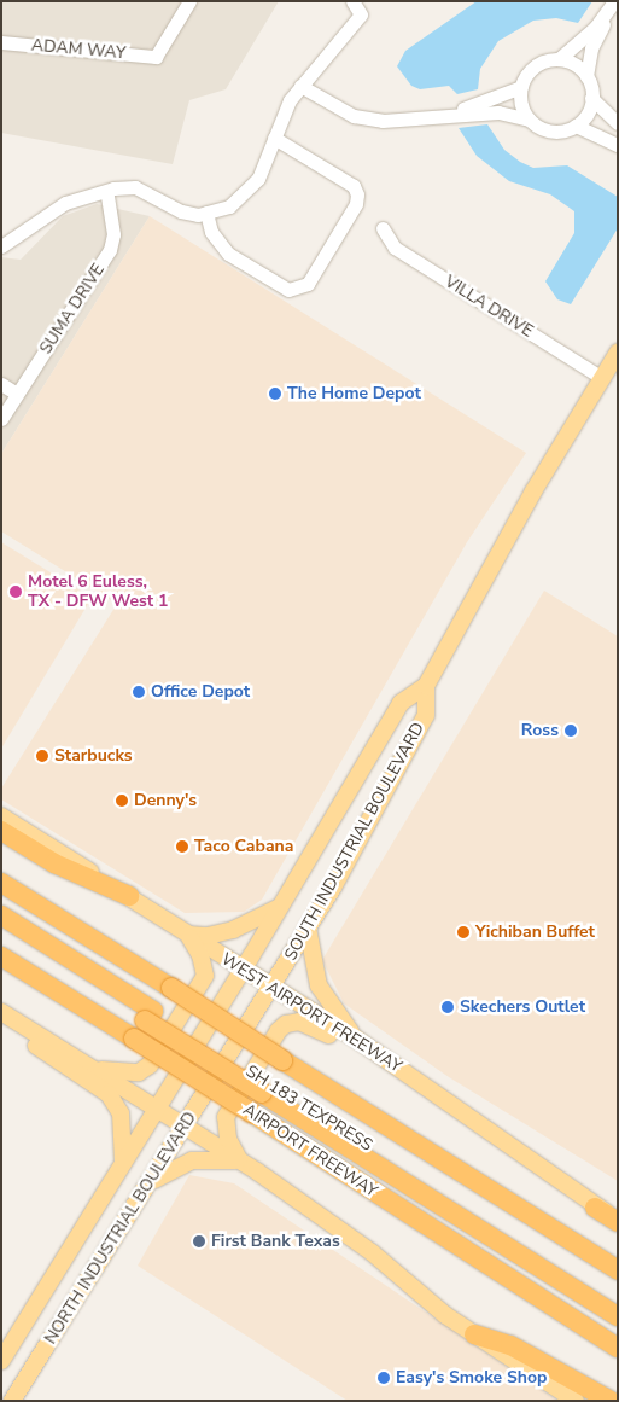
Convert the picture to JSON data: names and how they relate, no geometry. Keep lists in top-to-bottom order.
{
  "streets": {
    "highway": ["SH 183 TEXPRESS", "AIRPORT FREEWAY"],
    "main road": ["SOUTH INDUSTRIAL BOULEVARD", "WEST AIRPORT FREEWAY", "NORTH INDUSTRIAL BOULEVARD"],
    "street": ["ADAM WAY", "VILLA DRIVE", "SUMA DRIVE"]
  },
  "crossings": [
    ["VILLA DRIVE", "SOUTH INDUSTRIAL BOULEVARD"],
    ["SOUTH INDUSTRIAL BOULEVARD", "WEST AIRPORT FREEWAY"],
    ["SOUTH INDUSTRIAL BOULEVARD", "NORTH INDUSTRIAL BOULEVARD"]
  ],
  "places": [
    "The Home Depot",
    "Motel 6 Euless, TX - DFW West 1",
    "Office Depot",
    "Ross",
    "Starbucks",
    "Denny's",
    "Taco Cabana",
    "Yichiban Buffet",
    "Skechers Outlet",
    "First Bank Texas",
    "Easy's Smoke Shop"
  ]
}
